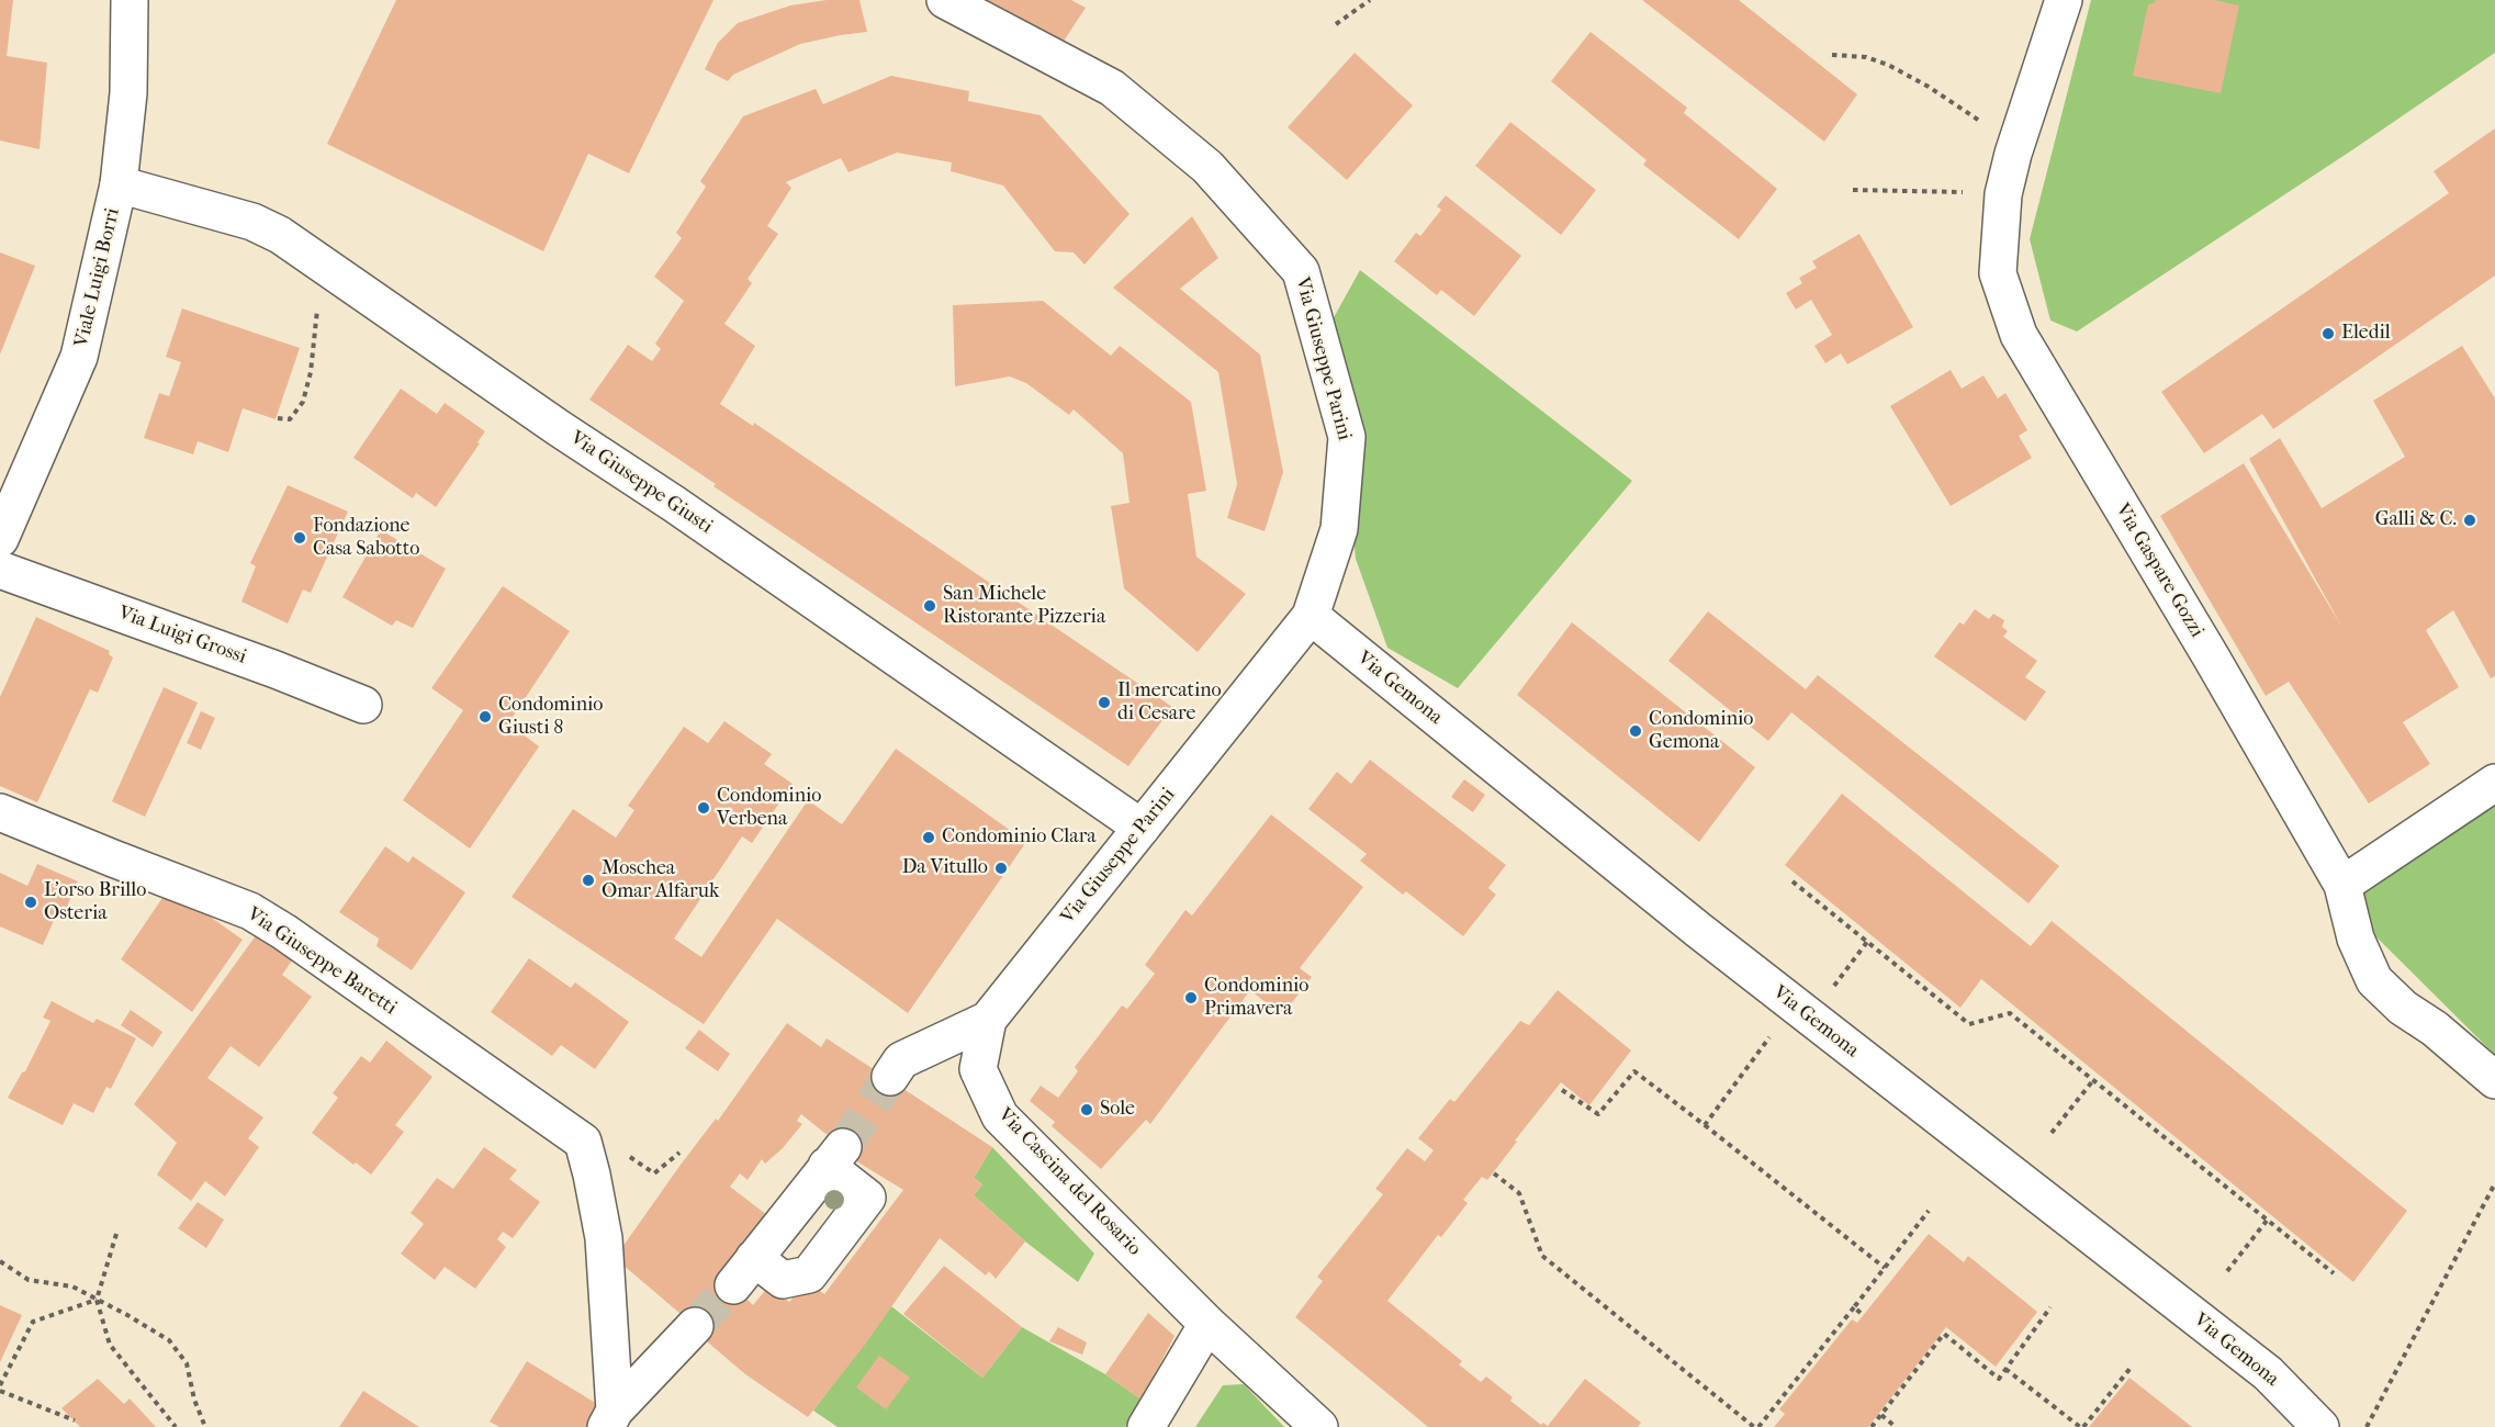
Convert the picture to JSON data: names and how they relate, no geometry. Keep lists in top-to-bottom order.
{
  "streets": {
    "street": [
      "Viale Luigi Borri",
      "Via Giuseppe Parini",
      "Via Giuseppe Giusti",
      "Via Gaspare Gozzi",
      "Via Luigi Grossi",
      "Via Gemona",
      "Via Giuseppe Baretti",
      "Via Cascina del Rosario"
    ]
  },
  "crossings": [
    ["Viale Luigi Borri", "Via Giuseppe Giusti"],
    ["Via Giuseppe Parini", "Via Giuseppe Giusti"],
    ["Via Giuseppe Parini", "Via Gemona"],
    ["Via Giuseppe Parini", "Via Cascina del Rosario"]
  ],
  "places": [
    "Eledil",
    "Galli & C.",
    "Fondazione Casa Sabotto",
    "San Michele Ristorante Pizzeria",
    "Il mercatino di Cesare",
    "Condominio Giusti 8",
    "Condominio Gemona",
    "Condominio Verbena",
    "Condominio Clara",
    "Da Vitullo",
    "Moschea Omar Alfaruk",
    "L'orso Brillo Osteria",
    "Condominio Primavera",
    "Sole"
  ]
}
